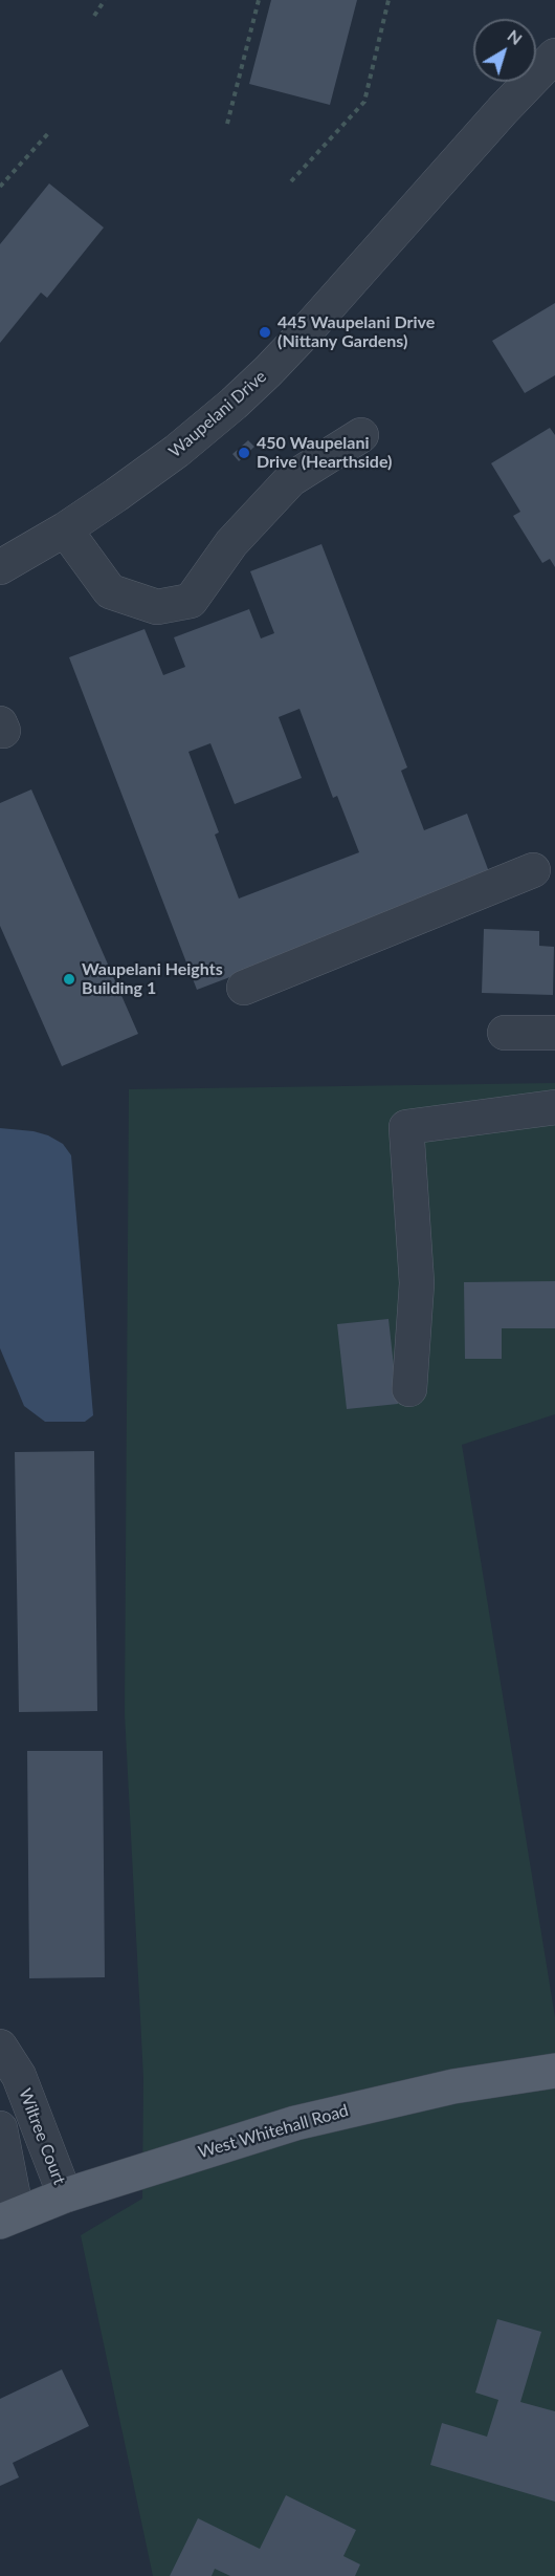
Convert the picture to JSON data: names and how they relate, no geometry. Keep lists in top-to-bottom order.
{
  "streets": {
    "main road": ["West Whitehall Road"],
    "street": ["Waupelani Drive", "Wiltree Court"]
  },
  "crossings": [
    ["West Whitehall Road", "Wiltree Court"]
  ],
  "places": ["445 Waupelani Drive (Nittany Gardens)", "450 Waupelani Drive (Hearthside)", "Waupelani Heights Building 1"],
  "north": "top right"
}
